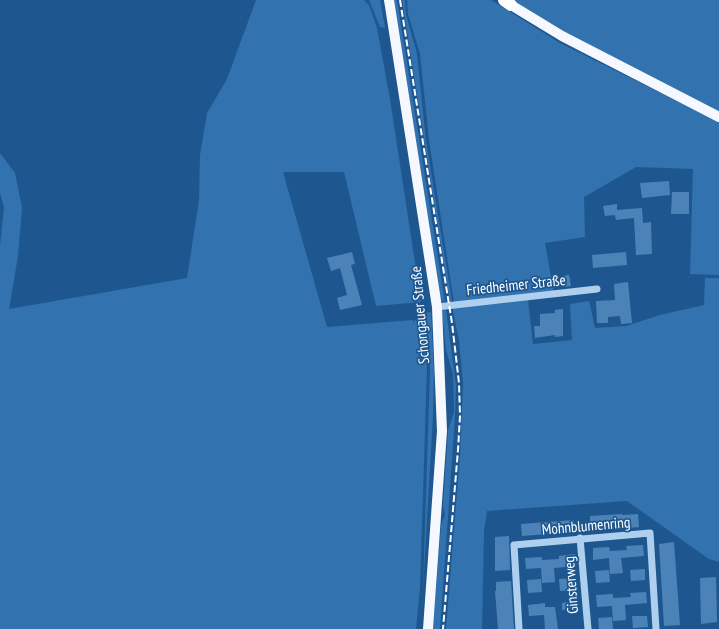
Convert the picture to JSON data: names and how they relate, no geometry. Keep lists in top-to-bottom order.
{
  "streets": {
    "main road": ["Schongauer Straße"],
    "street": ["Friedheimer Straße", "Mohnblumenring", "Ginsterweg"]
  },
  "crossings": [
    ["Friedheimer Straße", "Schongauer Straße"],
    ["Mohnblumenring", "Ginsterweg"]
  ]
}
